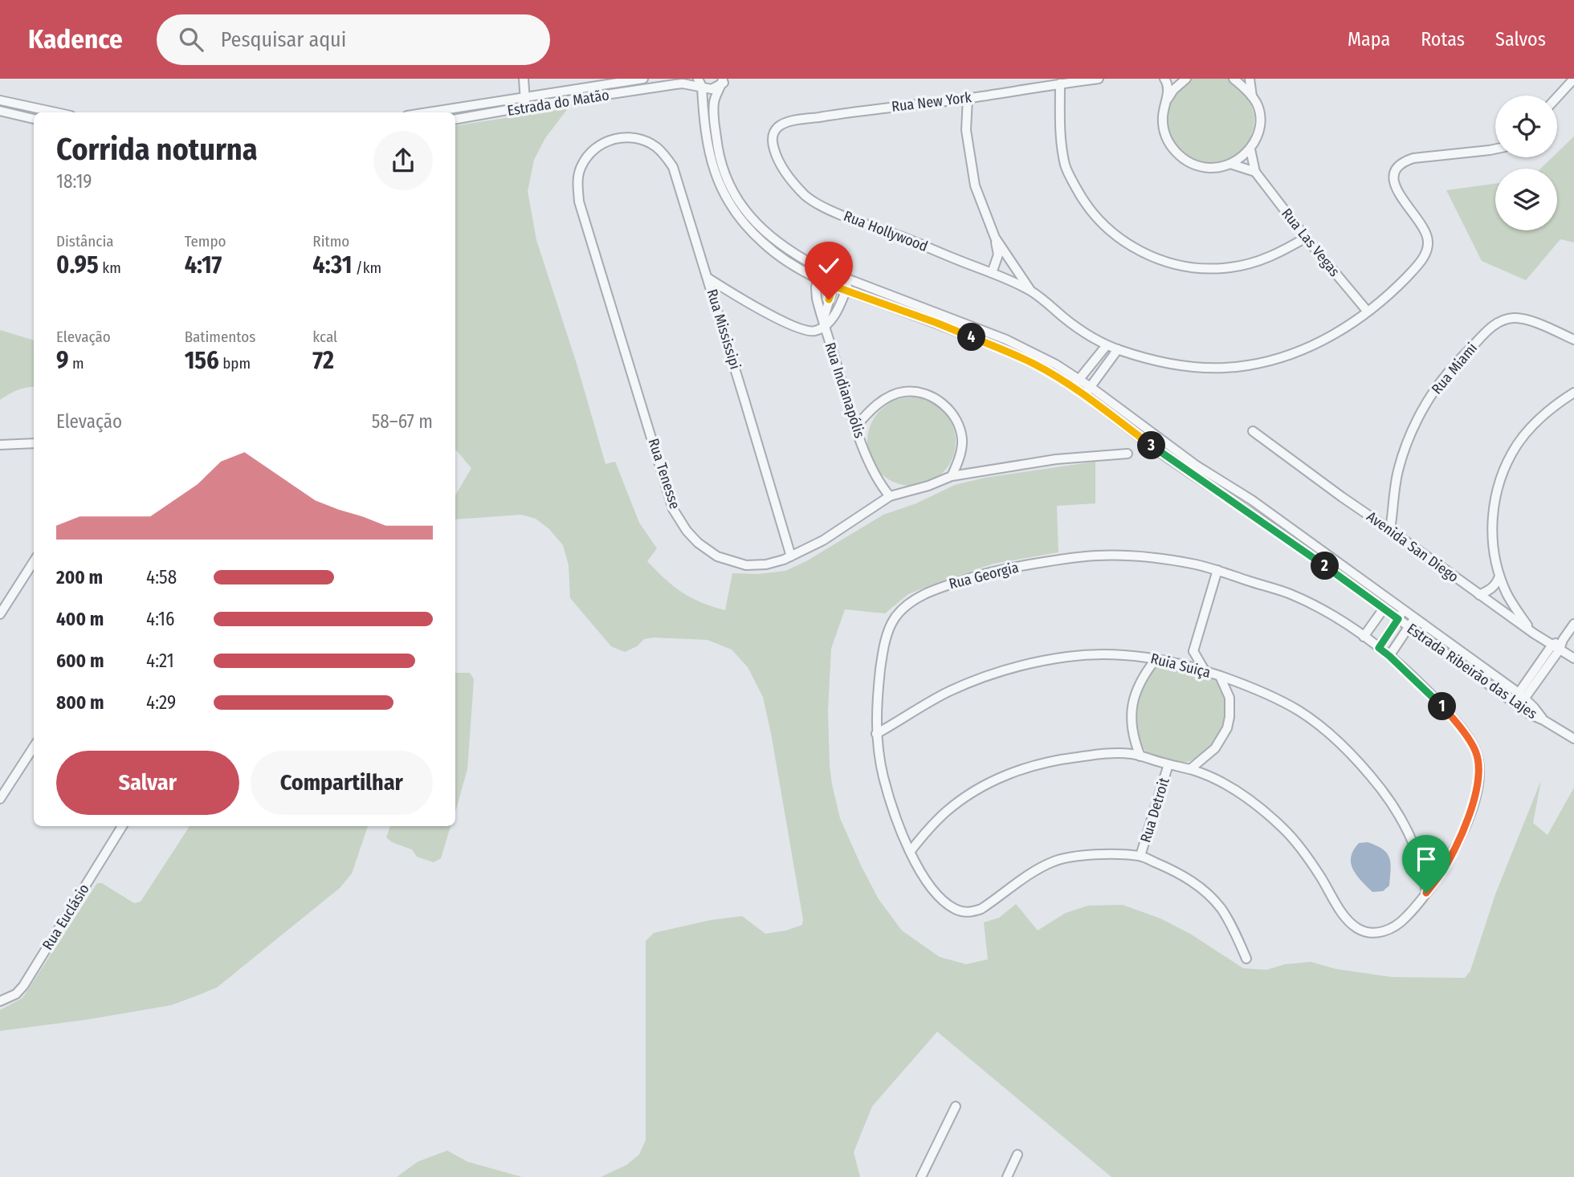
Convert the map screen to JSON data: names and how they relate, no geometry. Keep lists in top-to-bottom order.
{
  "streets": {
    "street": [
      "Rua New York",
      "Estrada do Matão",
      "Rua Hollywood",
      "Rua Las Vegas",
      "Rua Mississipi",
      "Rua Miami",
      "Rua Indianapólis",
      "Rua Tenesse",
      "Avenida San Diego",
      "Rua Georgia",
      "Ruia Suiça",
      "Estrada Ribeirão das Lajes",
      "Rua Detroit",
      "Rua Euclásio"
    ]
  },
  "crossings": [
    ["Rua New York", "Rua Hollywood"],
    ["Estrada do Matão", "Estrada Ribeirão das Lajes"],
    ["Rua Hollywood", "Rua Las Vegas"],
    ["Rua Mississipi", "Rua Tenesse"],
    ["Rua Miami", "Avenida San Diego"],
    ["Rua Indianapólis", "Rua Tenesse"],
    ["Rua Indianapólis", "Estrada Ribeirão das Lajes"],
    ["Rua Georgia", "Ruia Suiça"],
    ["Rua Georgia", "Rua Detroit"],
    ["Ruia Suiça", "Rua Detroit"]
  ],
  "page": {
    "header": "Kadence",
    "search": "Pesquisar aqui",
    "nav": ["Mapa", "Rotas", "Salvos"],
    "heading": ["Corrida noturna", "18:19"],
    "stats": [
      ["Distância", "0.95 km"],
      ["Tempo", "4:17"],
      ["Ritmo", "4:31 /km"],
      ["Elevação", "9 m"],
      ["Batimentos", "156 bpm"],
      ["kcal", "72"]
    ],
    "pins": [
      "4",
      "3",
      "2",
      "1"
    ],
    "chart": ["Elevação", "58–67 m"],
    "list": [
      {
        "name": "200 m",
        "note": "4:58"
      },
      {
        "name": "400 m",
        "note": "4:16"
      },
      {
        "name": "600 m",
        "note": "4:21"
      },
      {
        "name": "800 m",
        "note": "4:29"
      }
    ],
    "buttons": ["Salvar", "Compartilhar"]
  }
}
